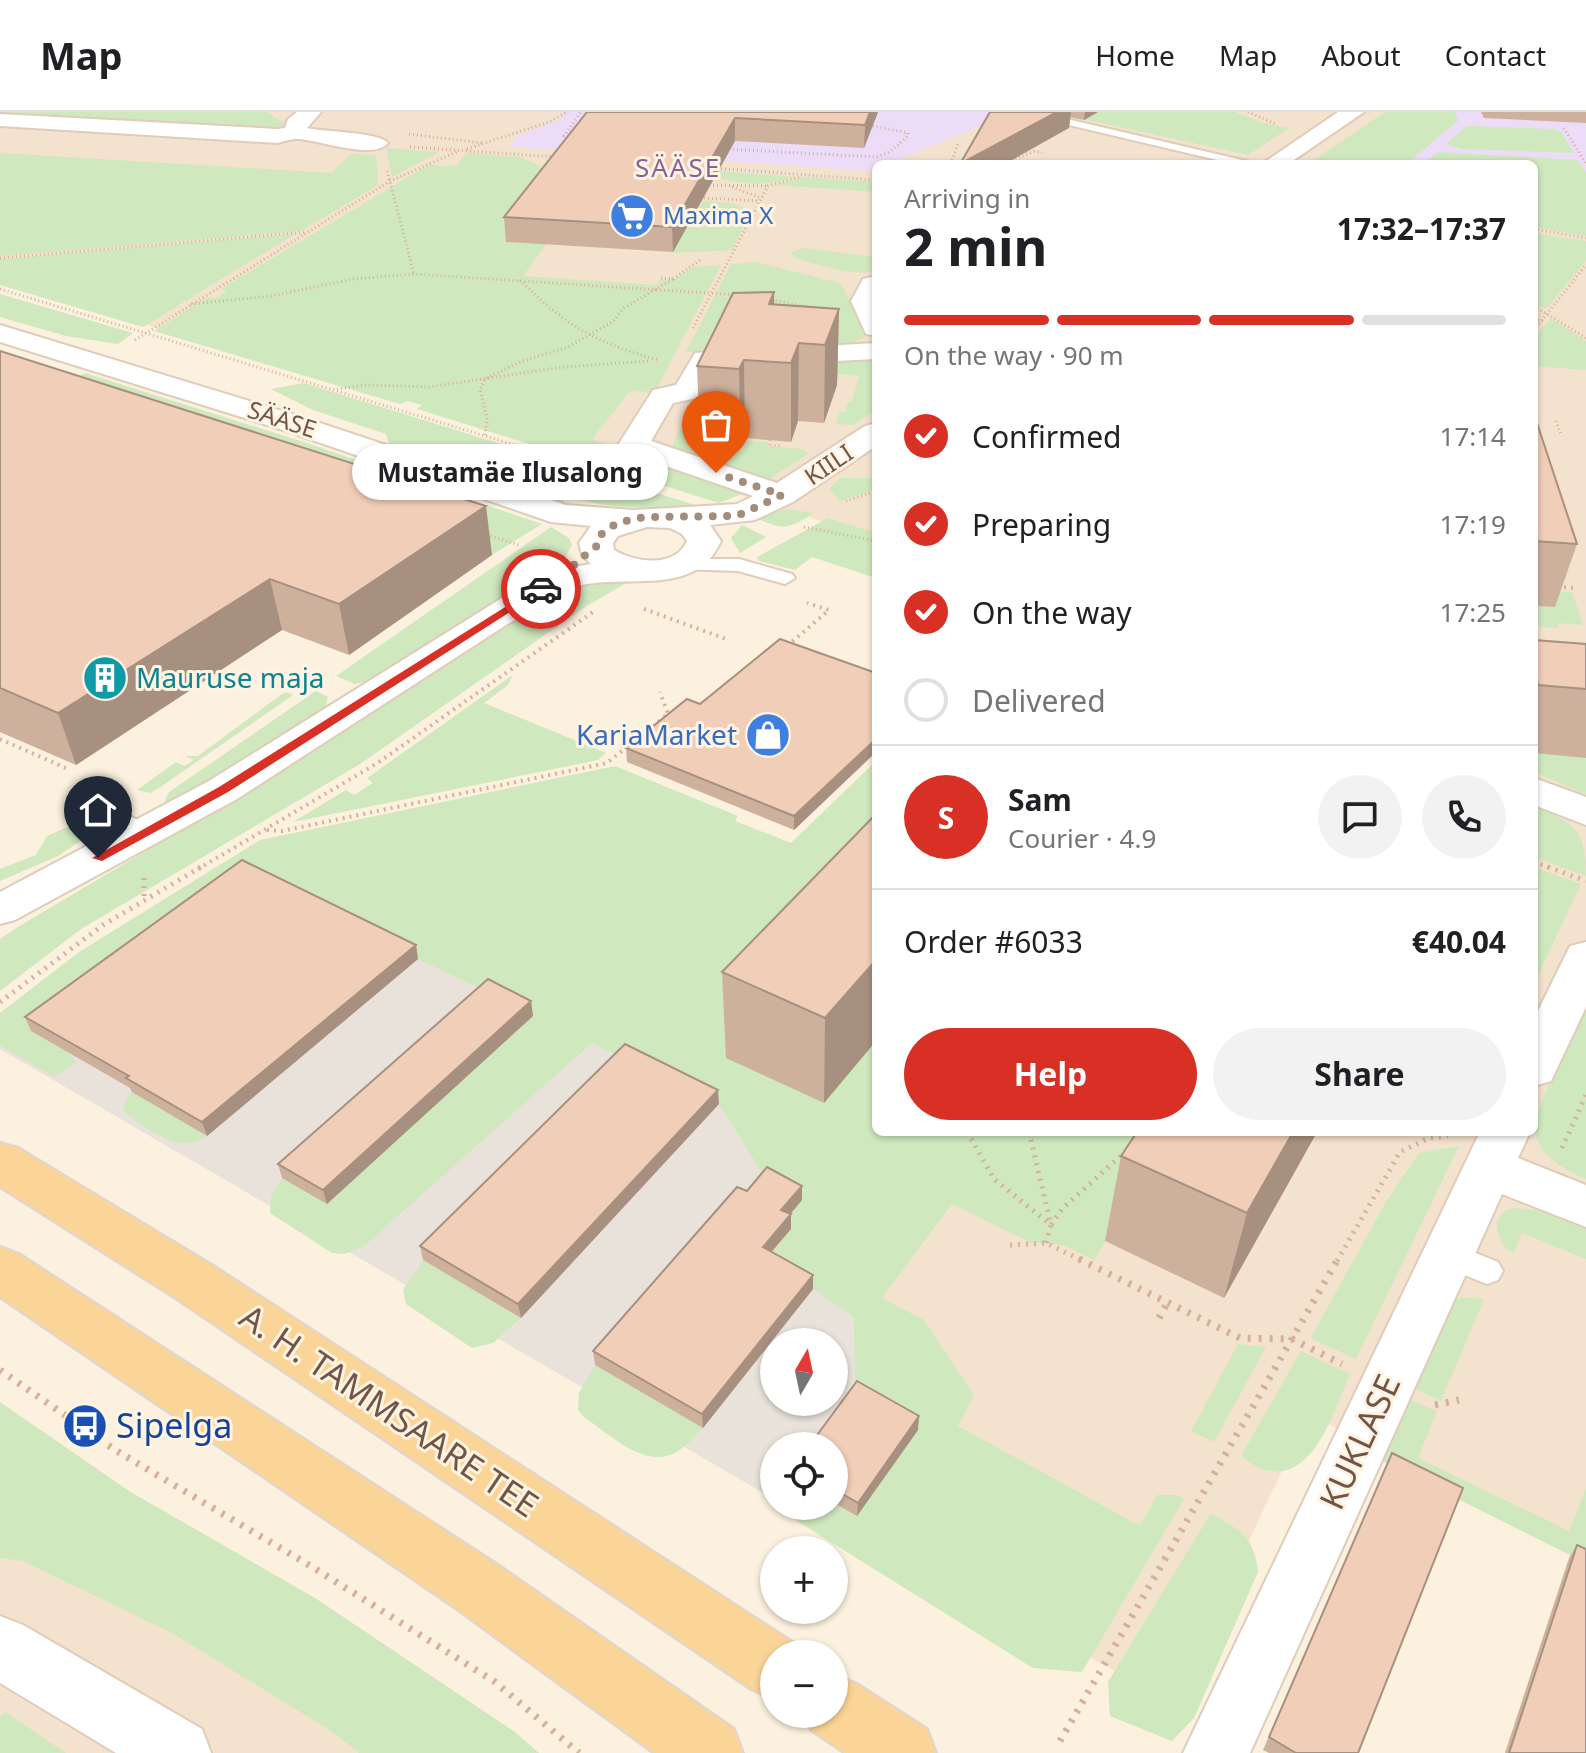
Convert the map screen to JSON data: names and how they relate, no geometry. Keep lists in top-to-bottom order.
{
  "streets": {
    "main road": ["A. H. TAMMSAARE TEE"],
    "street": ["SÄÄSE", "KIILI", "KUKLASE"]
  },
  "districts": ["SÄÄSE"],
  "places": {
    "supermarket": ["Maxima X"],
    "other": ["Mustamäe Ilusalong"],
    "building": ["Mauruse maja"],
    "shop": ["KariaMarket"],
    "bus stop": ["Sipelga"]
  },
  "north": "top",
  "page": {
    "header": "Map",
    "nav": [
      "Home",
      "Map",
      "About",
      "Contact"
    ],
    "heading": ["2 min", "Arriving in", "17:32–17:37"],
    "panel": [
      "Sam",
      "Courier · 4.9",
      "Order #6033",
      "€40.04"
    ],
    "bar": "On the way · 90 m",
    "list": [
      ["Confirmed", "17:14"],
      ["Preparing", "17:19"],
      ["On the way", "17:25"],
      "Delivered"
    ],
    "bubble": "Mustamäe Ilusalong",
    "round": "S",
    "buttons": ["Help", "Share"],
    "map_buttons": ["+", "−"]
  }
}
